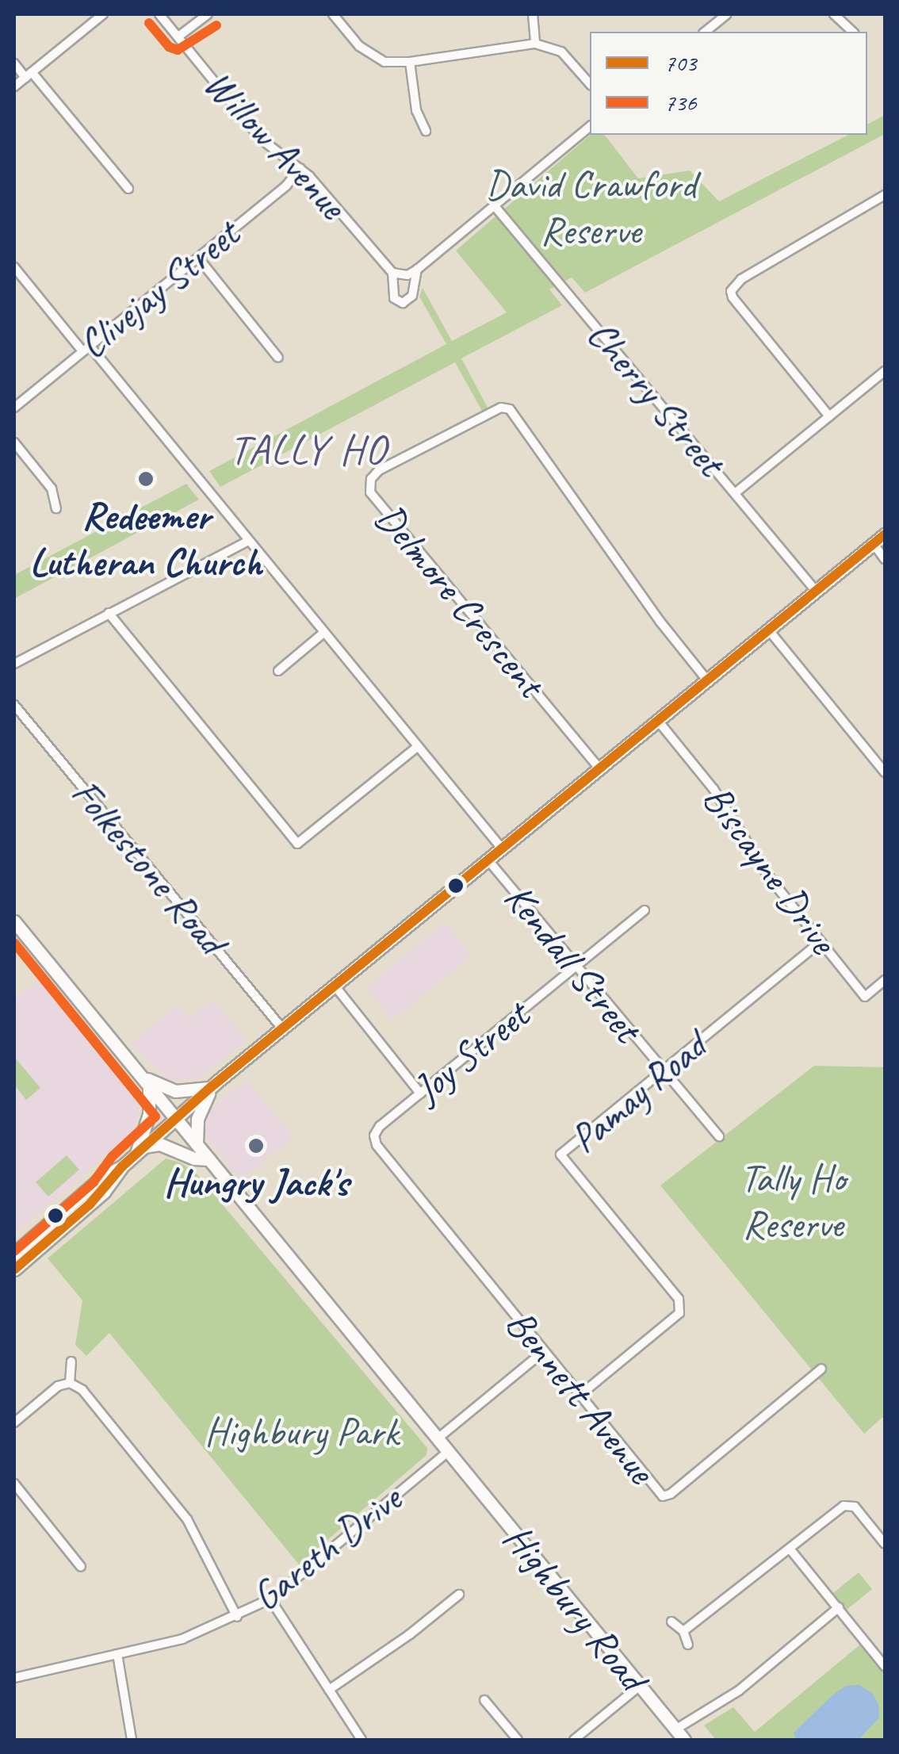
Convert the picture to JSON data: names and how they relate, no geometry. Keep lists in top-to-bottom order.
{
  "streets": {
    "main road": ["Highbury Road"],
    "street": [
      "Willow Avenue",
      "Clivejay Street",
      "Cherry Street",
      "Delmore Crescent",
      "Folkestone Road",
      "Biscayne Drive",
      "Kendall Street",
      "Joy Street",
      "Pamay Road",
      "Bennett Avenue",
      "Gareth Drive"
    ]
  },
  "crossings": [
    ["Willow Avenue", "Clivejay Street"],
    ["Biscayne Drive", "Pamay Road"],
    ["Kendall Street", "Joy Street"],
    ["Kendall Street", "Pamay Road"],
    ["Joy Street", "Bennett Avenue"],
    ["Pamay Road", "Bennett Avenue"],
    ["Gareth Drive", "Highbury Road"]
  ],
  "districts": ["TALLY HO"],
  "parks": ["David Crawford Reserve", "Tally Ho Reserve", "Highbury Park"],
  "places": ["Redeemer Lutheran Church", "Hungry Jack's"],
  "lines": ["transit line 736", "transit line 703"],
  "legend": ["703", "736"]
}
